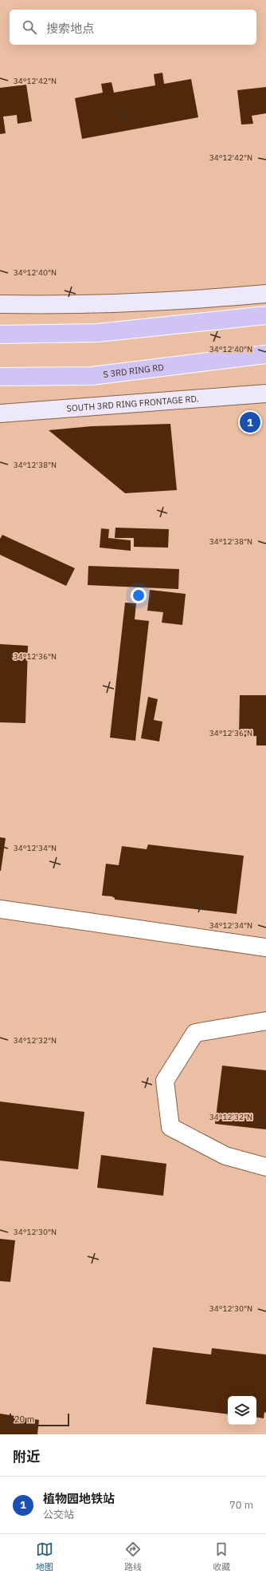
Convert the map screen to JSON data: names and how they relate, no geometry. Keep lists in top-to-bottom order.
{
  "streets": {
    "highway": ["S 3RD RING RD"],
    "main road": ["SOUTH 3RD RING FRONTAGE RD."]
  },
  "scale_bar": "20 m",
  "page": {
    "search": "搜索地点",
    "pins": "1",
    "scale": "20 m",
    "heading": "附近",
    "list": [
      {
        "mark": "1",
        "name": "植物园地铁站",
        "note": "公交站",
        "value": "70 m"
      }
    ],
    "nav": ["地图", "路线", "收藏"]
  },
  "coordinates": [
    "34°12'42\"N",
    "34°12'40\"N",
    "34°12'38\"N",
    "34°12'36\"N",
    "34°12'34\"N",
    "34°12'32\"N",
    "34°12'30\"N"
  ]
}
